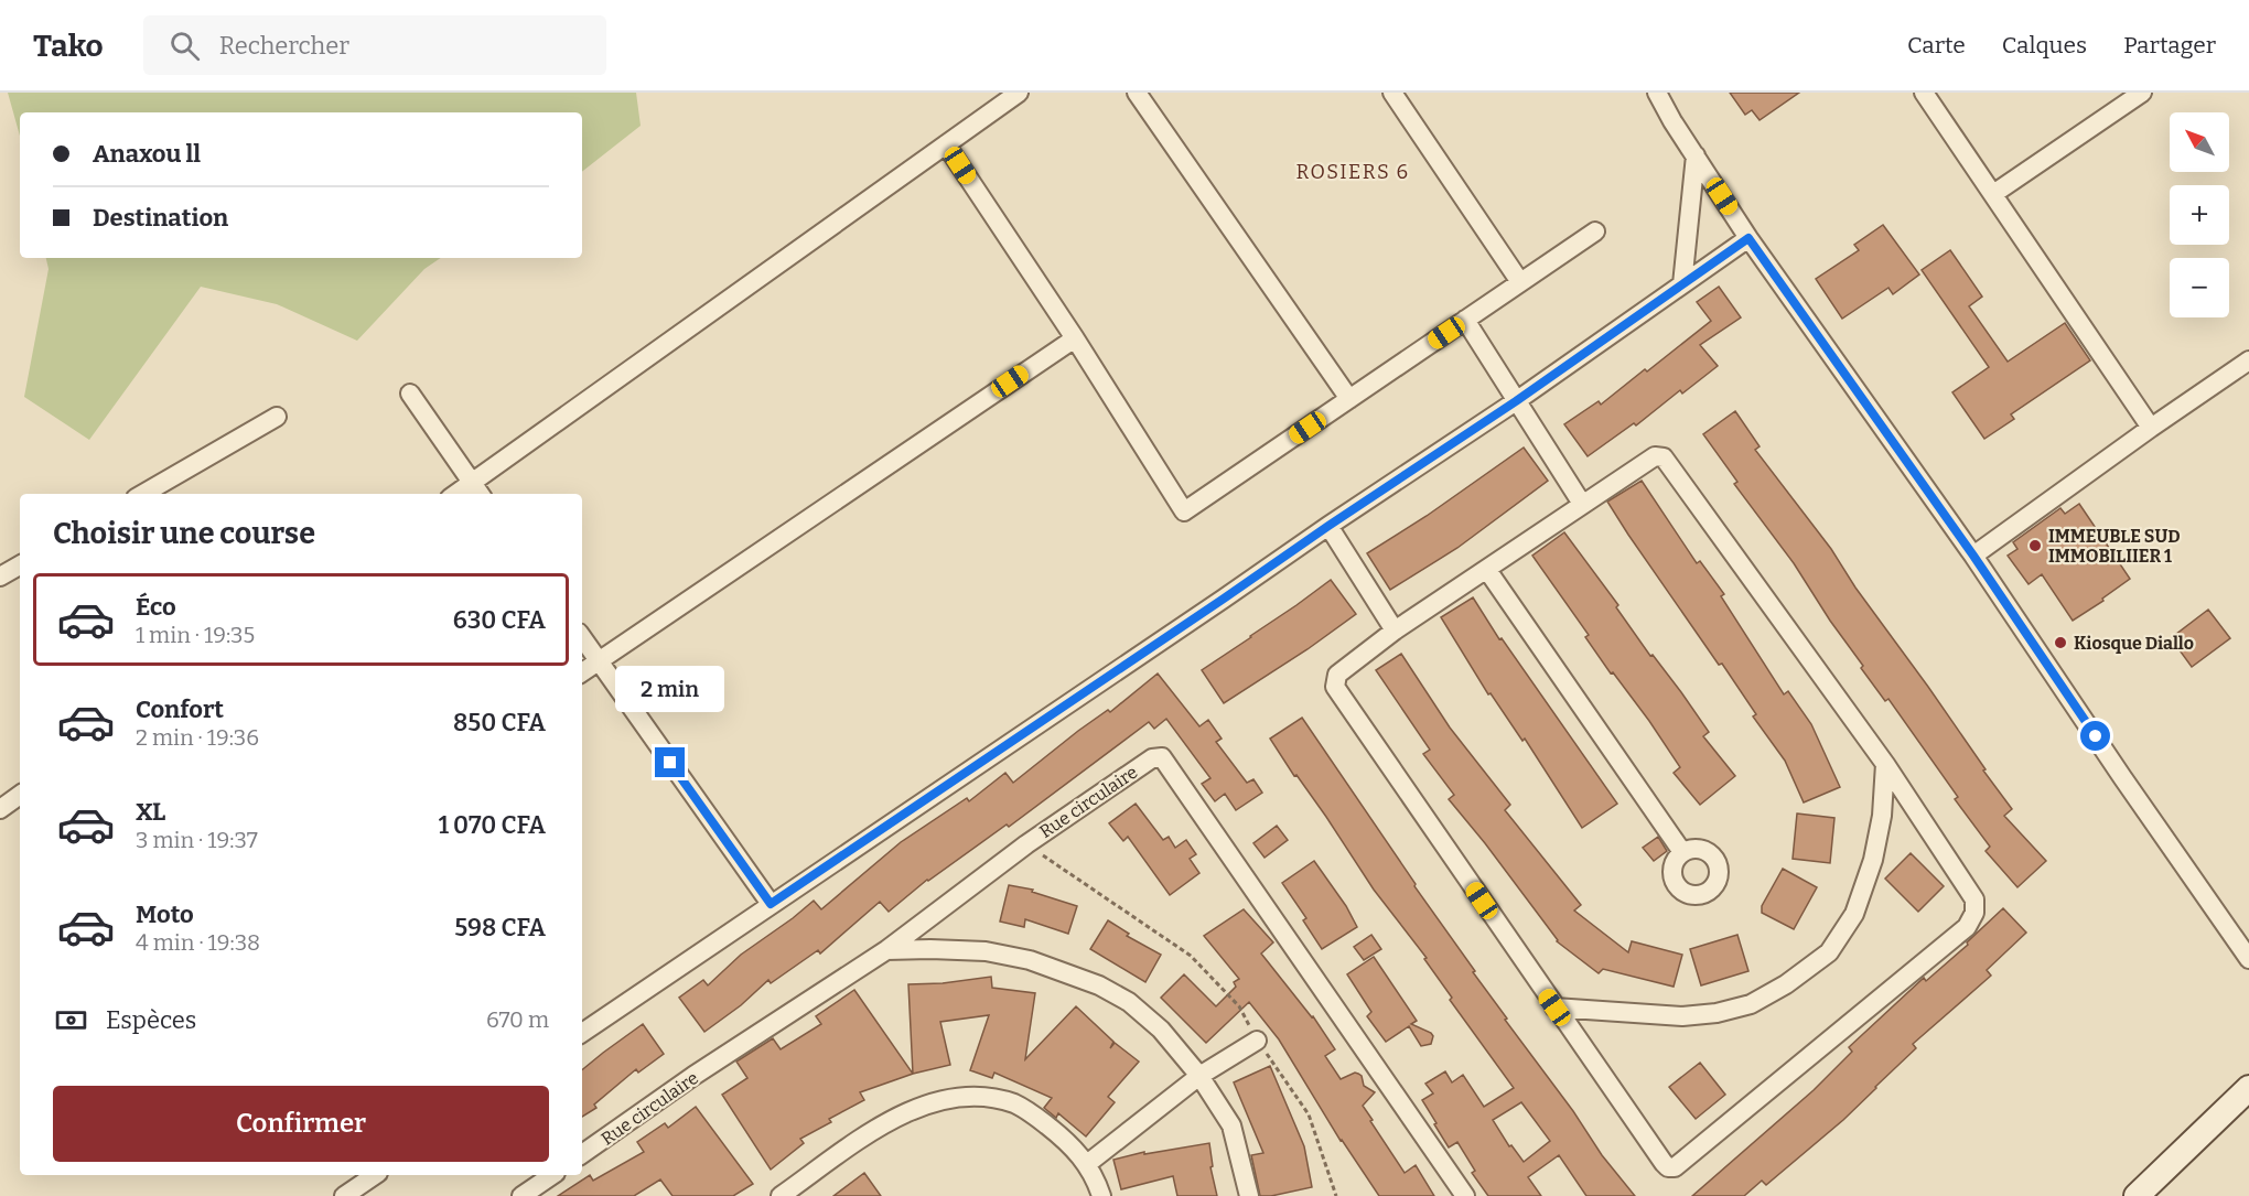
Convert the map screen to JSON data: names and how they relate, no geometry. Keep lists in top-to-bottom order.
{
  "streets": {
    "street": ["Rue circulaire"]
  },
  "districts": ["ROSIERS 6"],
  "places": ["IMMEUBLE SUD IMMOBILIIER 1", "Kiosque Diallo"],
  "north": "top left",
  "page": {
    "header": "Tako",
    "search": "Rechercher",
    "nav": ["Carte", "Calques", "Partager"],
    "map_buttons": ["+", "−"],
    "banner": ["Anaxou ll", "Destination"],
    "heading": "Choisir une course",
    "list": [
      {
        "name": "Éco",
        "note": "1 min · 19:35",
        "value": "630 CFA"
      },
      {
        "name": "Confort",
        "note": "2 min · 19:36",
        "value": "850 CFA"
      },
      {
        "name": "XL",
        "note": "3 min · 19:37",
        "value": "1 070 CFA"
      },
      {
        "name": "Moto",
        "note": "4 min · 19:38",
        "value": "598 CFA"
      }
    ],
    "bubble": "2 min",
    "pay": ["Espèces", "670 m"],
    "buttons": "Confirmer"
  }
}
